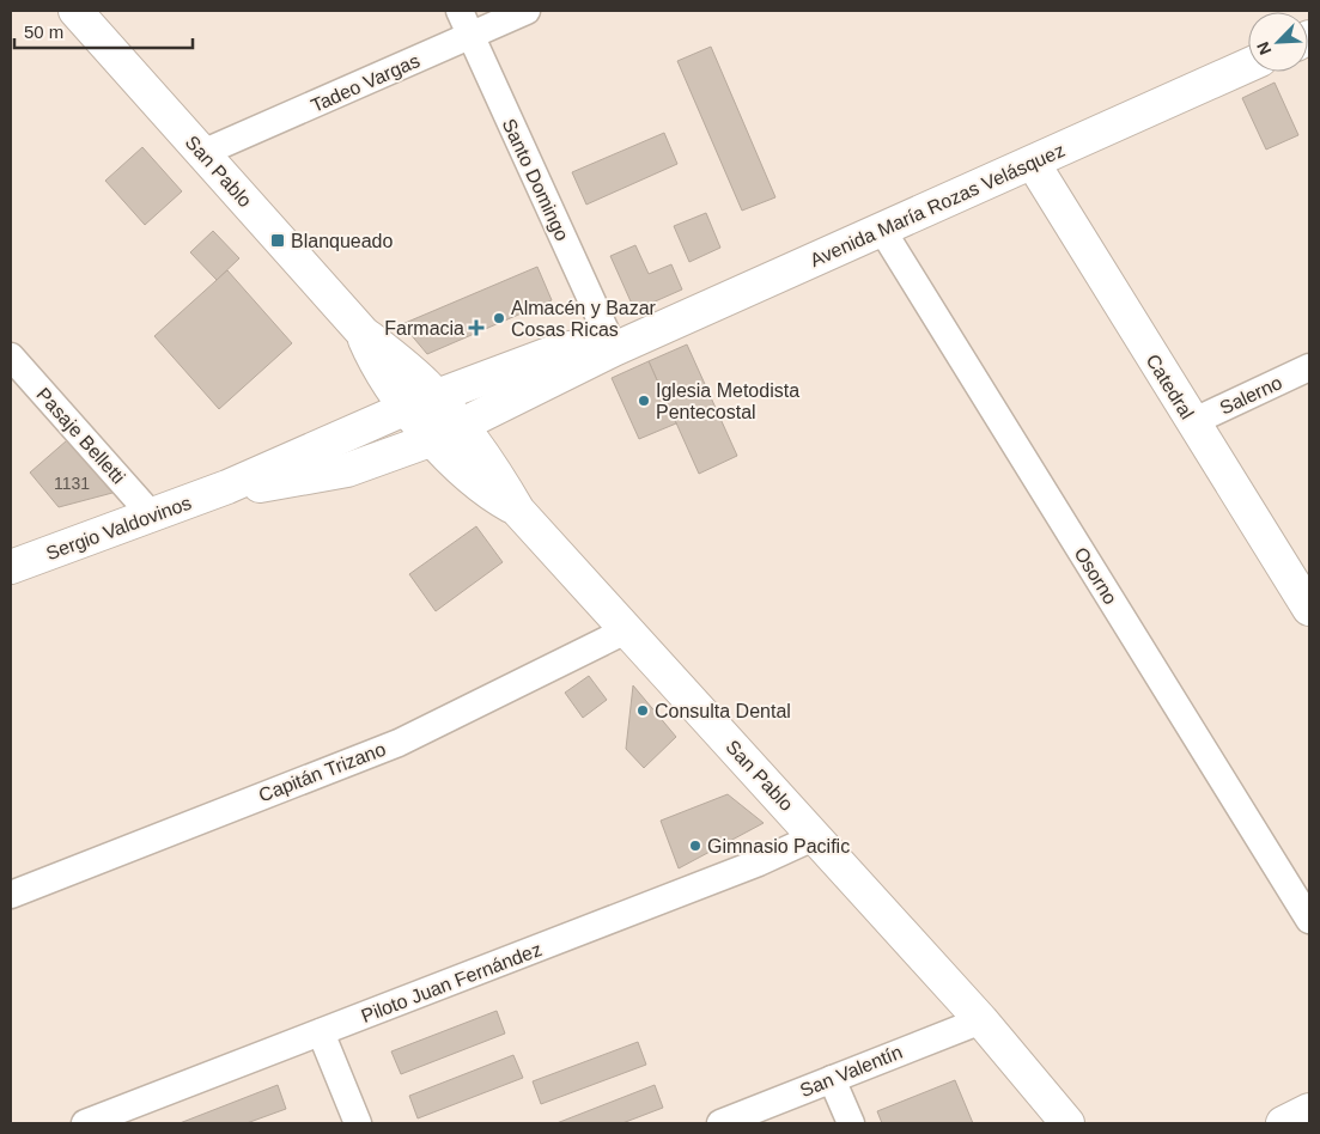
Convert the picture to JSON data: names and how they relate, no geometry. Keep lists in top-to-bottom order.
{
  "streets": {
    "main road": [
      "San Pablo",
      "Avenida María Rozas Velásquez",
      "Catedral",
      "Sergio Valdovinos"
    ],
    "street": [
      "Tadeo Vargas",
      "Santo Domingo",
      "Salerno",
      "Pasaje Belletti",
      "Osorno",
      "Capitán Trizano",
      "Piloto Juan Fernández",
      "San Valentín"
    ]
  },
  "crossings": [
    ["Tadeo Vargas", "San Pablo"],
    ["Tadeo Vargas", "Santo Domingo"],
    ["San Pablo", "Avenida María Rozas Velásquez"],
    ["San Pablo", "Sergio Valdovinos"],
    ["San Pablo", "Capitán Trizano"],
    ["San Pablo", "Piloto Juan Fernández"],
    ["San Pablo", "San Valentín"],
    ["Santo Domingo", "Avenida María Rozas Velásquez"],
    ["Avenida María Rozas Velásquez", "Catedral"],
    ["Avenida María Rozas Velásquez", "Sergio Valdovinos"],
    ["Avenida María Rozas Velásquez", "Osorno"],
    ["Catedral", "Salerno"],
    ["Pasaje Belletti", "Sergio Valdovinos"]
  ],
  "places": {
    "transit": ["Blanqueado"],
    "other": [
      "Almacén y Bazar Cosas Ricas",
      "Iglesia Metodista Pentecostal",
      "Consulta Dental",
      "Gimnasio Pacific"
    ],
    "health": ["Farmacia"]
  },
  "house_numbers": ["1131"],
  "scale_bar": "50 m",
  "north": "bottom left"
}
